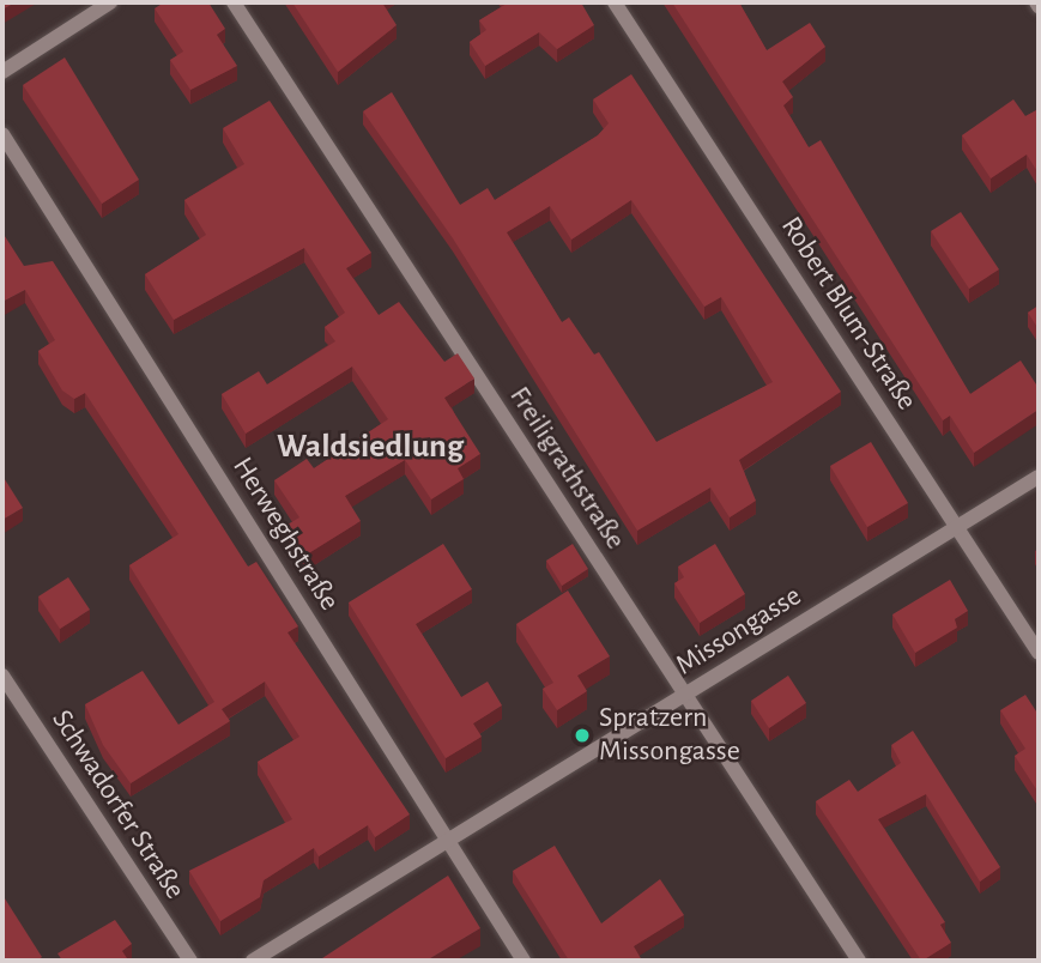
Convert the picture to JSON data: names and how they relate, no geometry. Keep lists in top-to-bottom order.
{
  "streets": {
    "street": [
      "Robert Blum-Straße",
      "Freiligrathstraße",
      "Herweghstraße",
      "Missongasse",
      "Schwadorfer Straße"
    ]
  },
  "crossings": [
    ["Robert Blum-Straße", "Missongasse"],
    ["Freiligrathstraße", "Missongasse"],
    ["Herweghstraße", "Missongasse"]
  ],
  "districts": ["Waldsiedlung"],
  "places": ["Spratzern Missongasse"]
}
